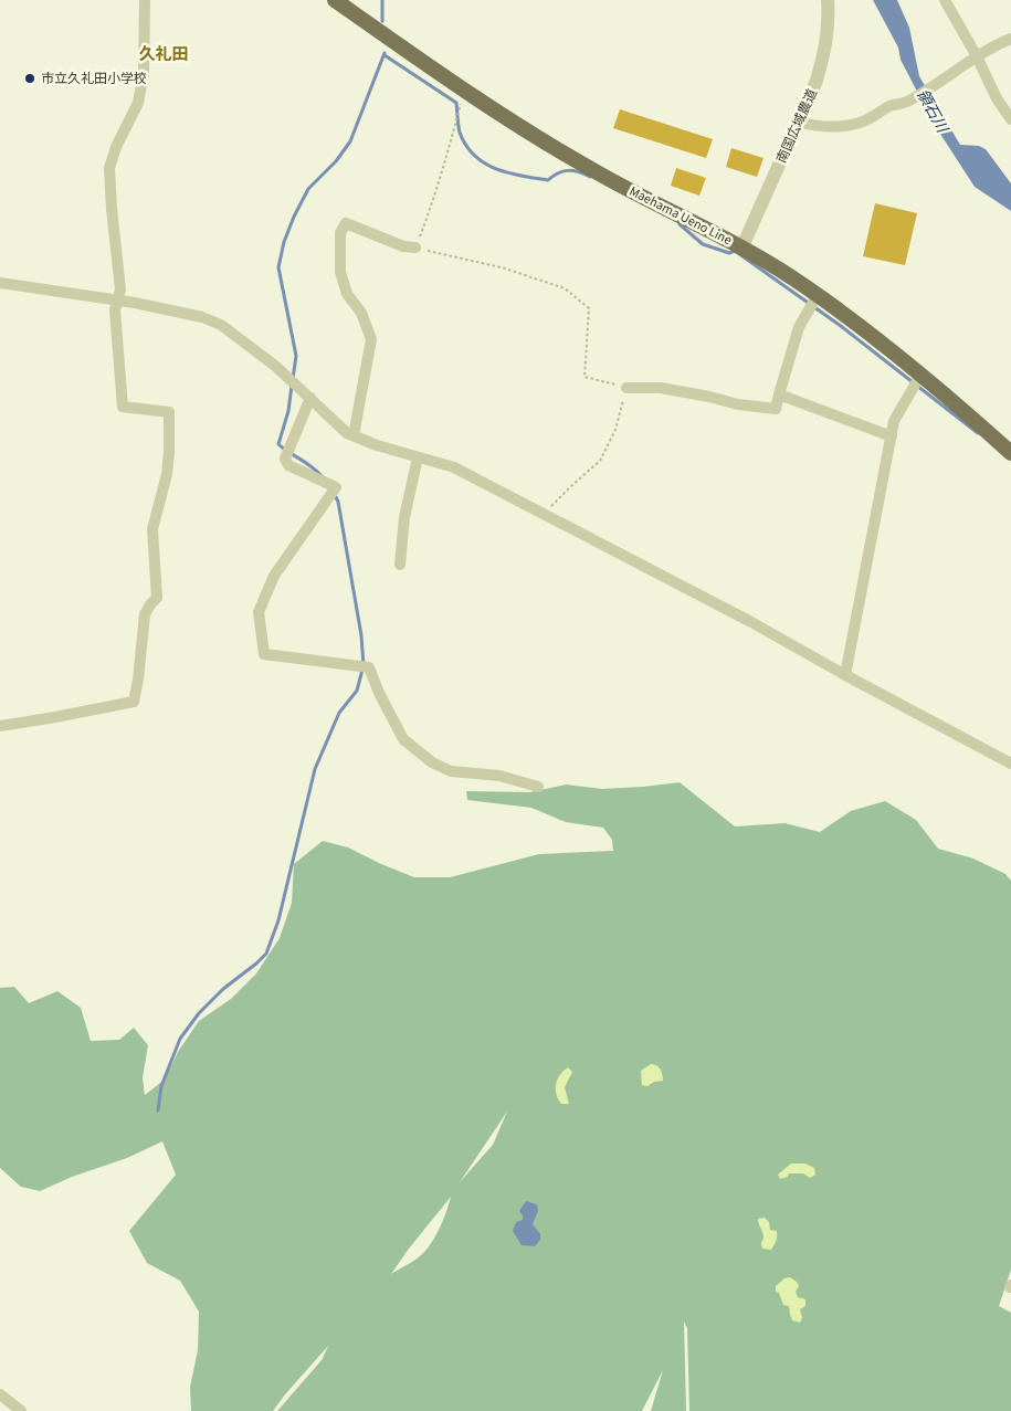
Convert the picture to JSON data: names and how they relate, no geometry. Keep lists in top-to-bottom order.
{
  "streets": {
    "main road": ["Maehama Ueno Line"],
    "street": ["南国広域農道"]
  },
  "crossings": [
    ["南国広域農道", "Maehama Ueno Line"]
  ],
  "districts": ["久礼田"],
  "water": ["領石川"],
  "places": ["市立久礼田小学校"]
}
